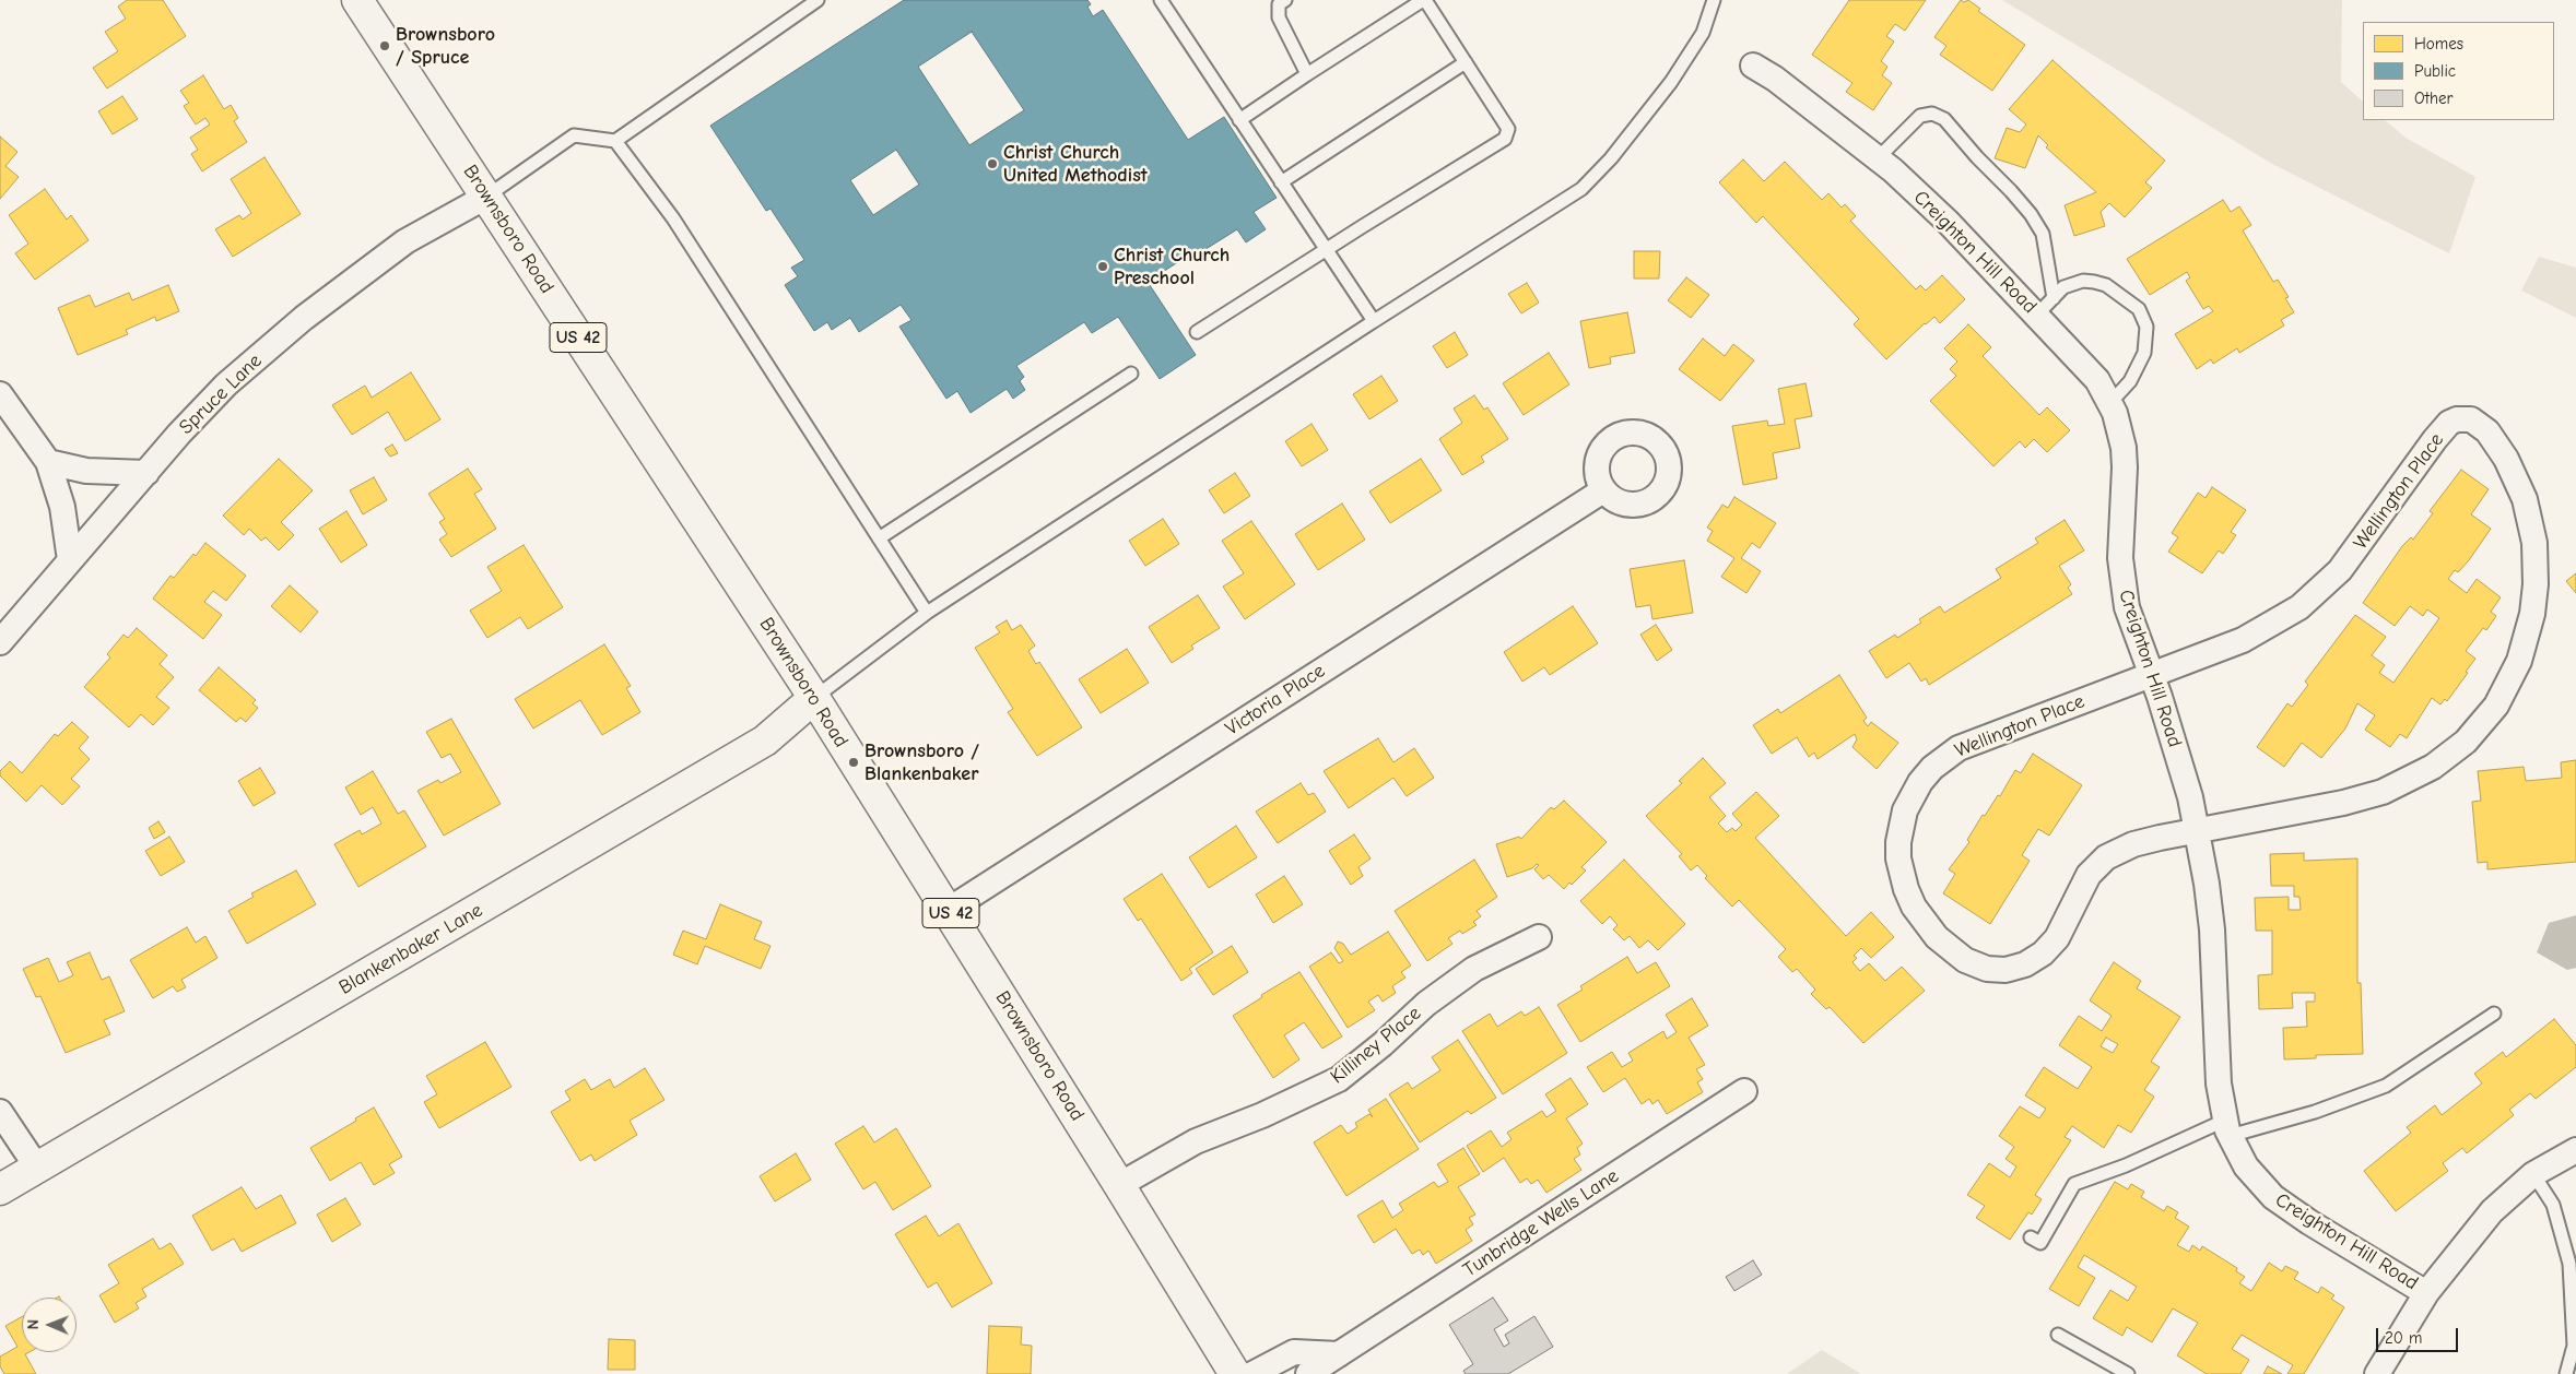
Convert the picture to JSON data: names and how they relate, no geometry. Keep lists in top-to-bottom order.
{
  "streets": {
    "main road": ["Brownsboro Road", "US 42", "Blankenbaker Lane"],
    "street": [
      "Creighton Hill Road",
      "Spruce Lane",
      "Wellington Place",
      "Victoria Place",
      "Killiney Place",
      "Tunbridge Wells Lane"
    ]
  },
  "crossings": [
    ["Brownsboro Road", "Spruce Lane"],
    ["Brownsboro Road", "Victoria Place"],
    ["Brownsboro Road", "Blankenbaker Lane"],
    ["Brownsboro Road", "Killiney Place"],
    ["Creighton Hill Road", "Wellington Place"]
  ],
  "places": [
    "Brownsboro / Spruce",
    "Christ Church United Methodist",
    "Christ Church Preschool",
    "Brownsboro / Blankenbaker"
  ],
  "legend": ["Homes", "Public", "Other"],
  "scale_bar": "20 m",
  "north": "left"
}
